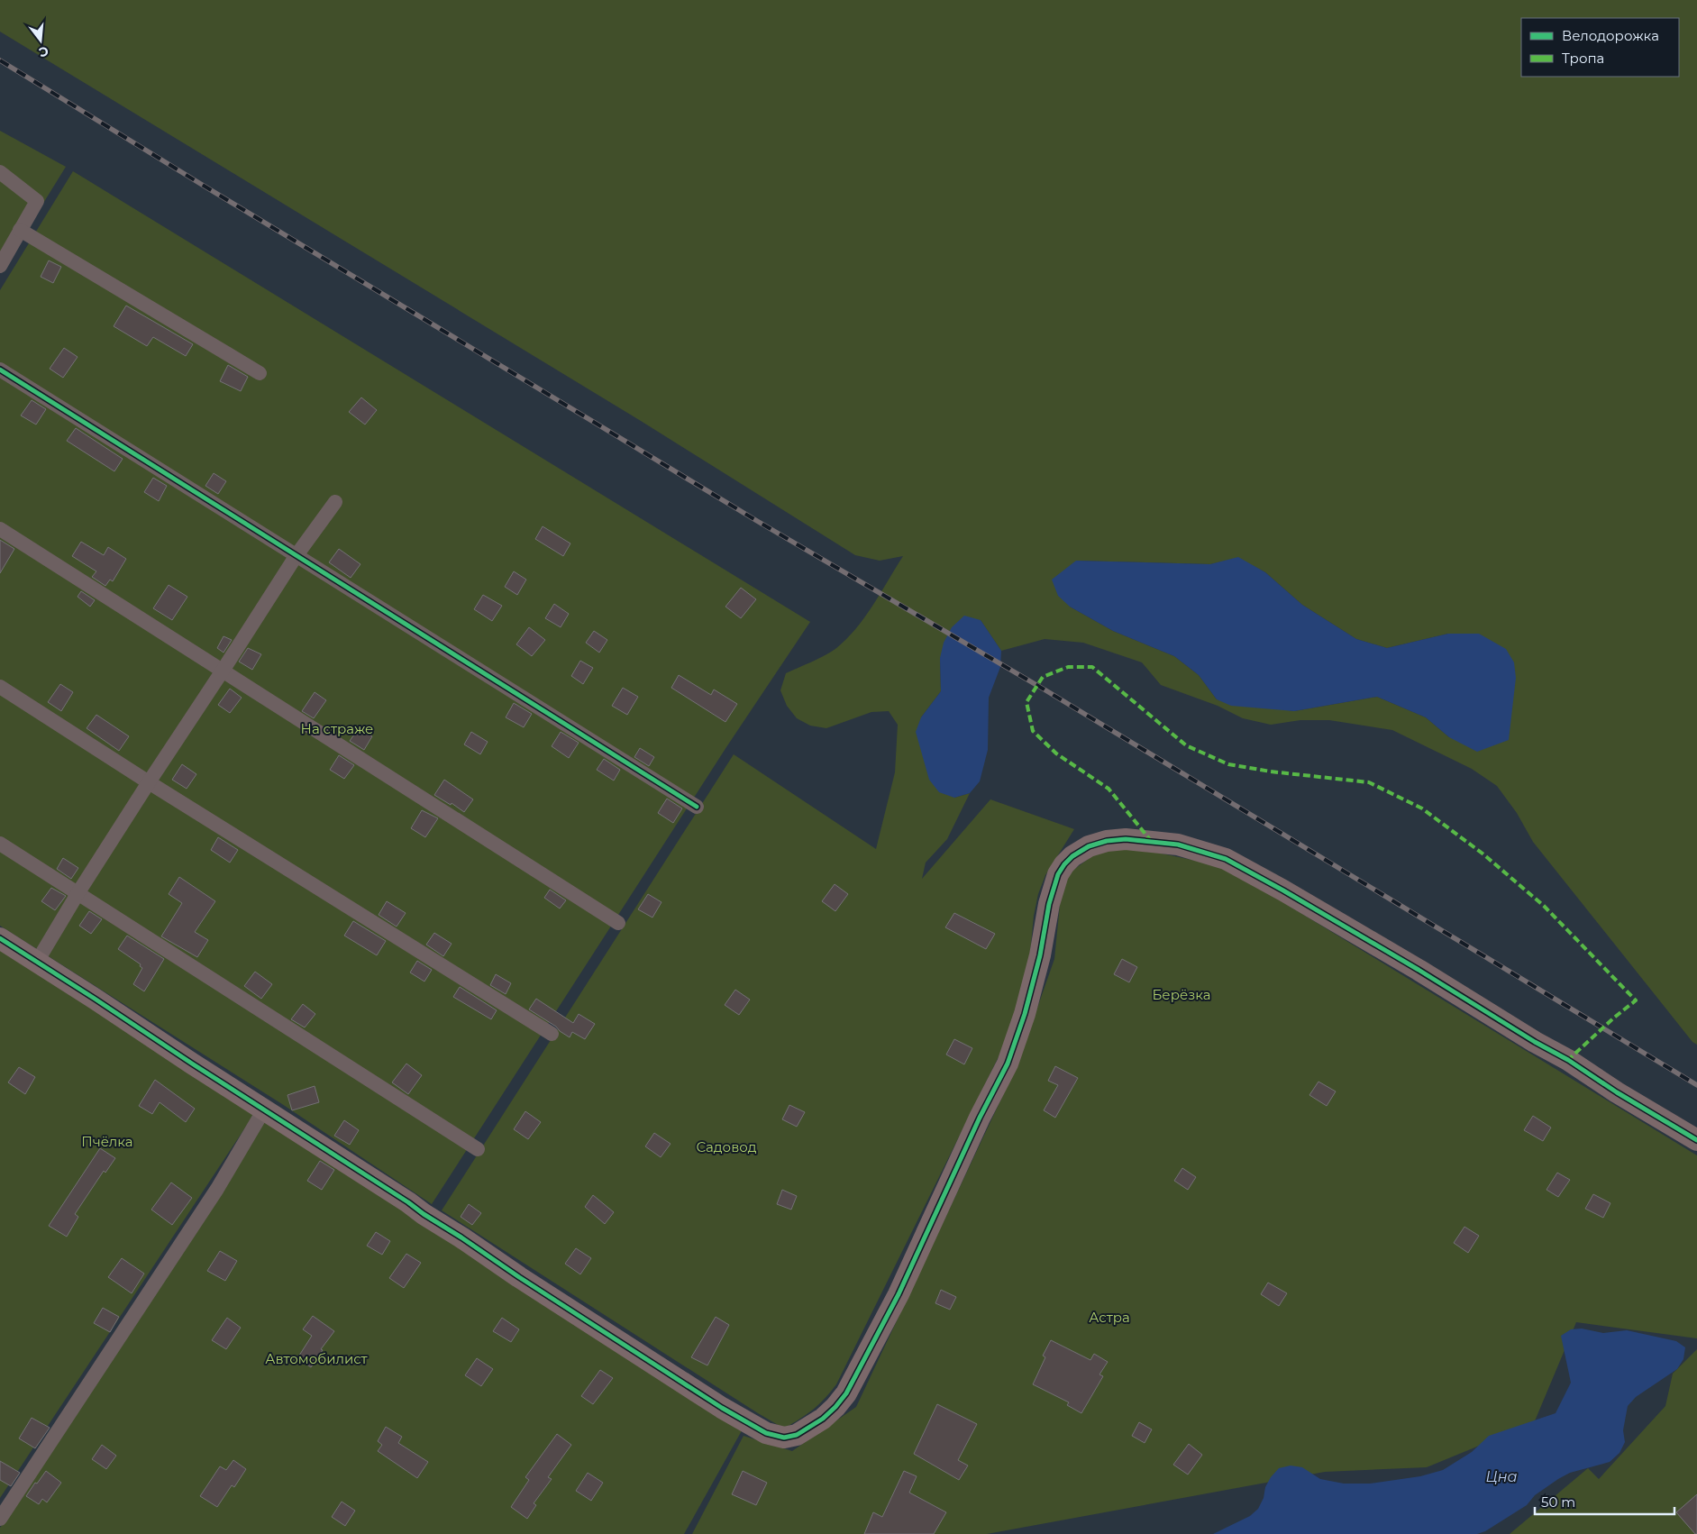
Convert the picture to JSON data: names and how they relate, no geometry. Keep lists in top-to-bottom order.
{
  "water": ["Цна"],
  "parks": [
    "На страже",
    "Берёзка",
    "Пчёлка",
    "Садовод",
    "Астра",
    "Автомобилист"
  ],
  "legend": ["Велодорожка", "Тропа"],
  "scale_bar": "50 m",
  "north": "bottom"
}
